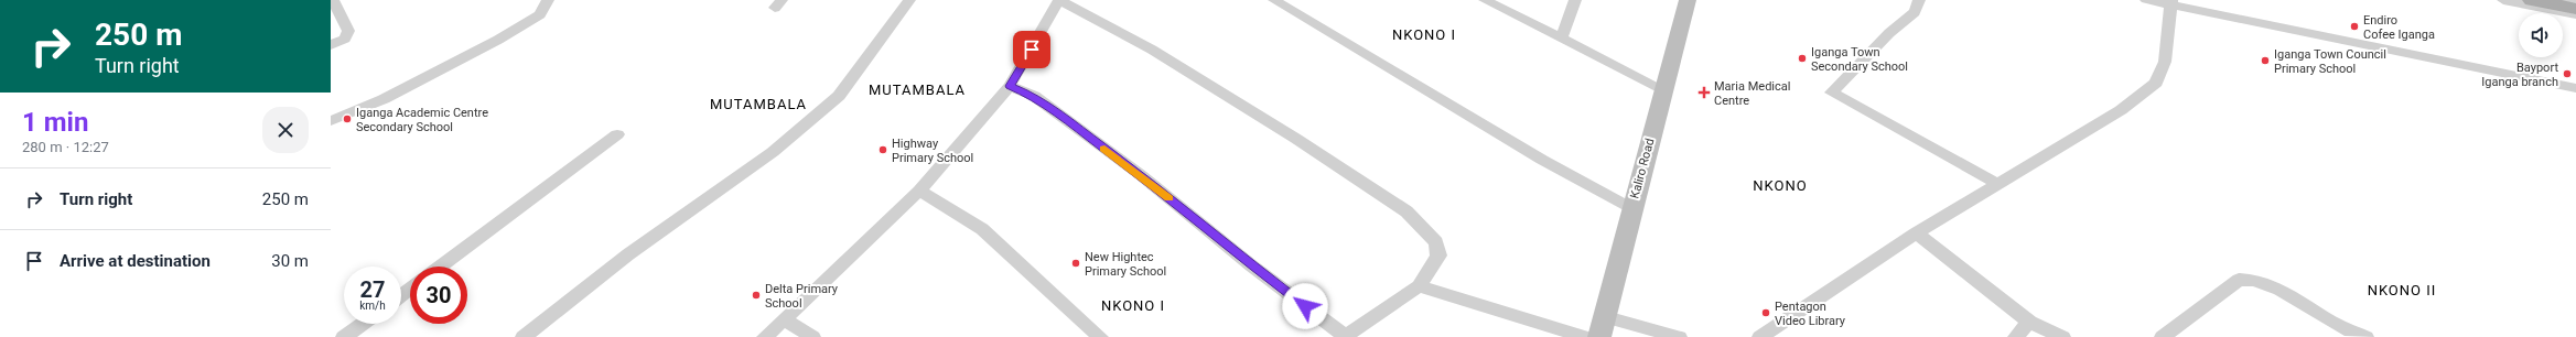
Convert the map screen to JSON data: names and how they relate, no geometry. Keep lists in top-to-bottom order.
{
  "streets": {
    "main road": ["Kaliro Road"]
  },
  "districts": [
    "NKONO I",
    "MUTAMBALA",
    "MUTAMBALA",
    "NKONO",
    "NKONO II",
    "NKONO I"
  ],
  "places": {
    "other": [
      "Endiro Cofee Iganga",
      "Iganga Town Secondary School",
      "Iganga Town Council Primary School",
      "Bayport Iganga branch",
      "Iganga Academic Centre Secondary School",
      "Highway Primary School",
      "New Hightec Primary School",
      "Delta Primary School",
      "Pentagon Video Library"
    ],
    "health": ["Maria Medical Centre"]
  },
  "page": {
    "turn": ["250 m", "Turn right"],
    "heading": ["1 min", "280 m · 12:27"],
    "list": [
      {
        "name": "Turn right",
        "value": "250 m"
      },
      {
        "name": "Arrive at destination",
        "value": "30 m"
      }
    ],
    "speed": "27 km/h",
    "limit": "30"
  }
}
